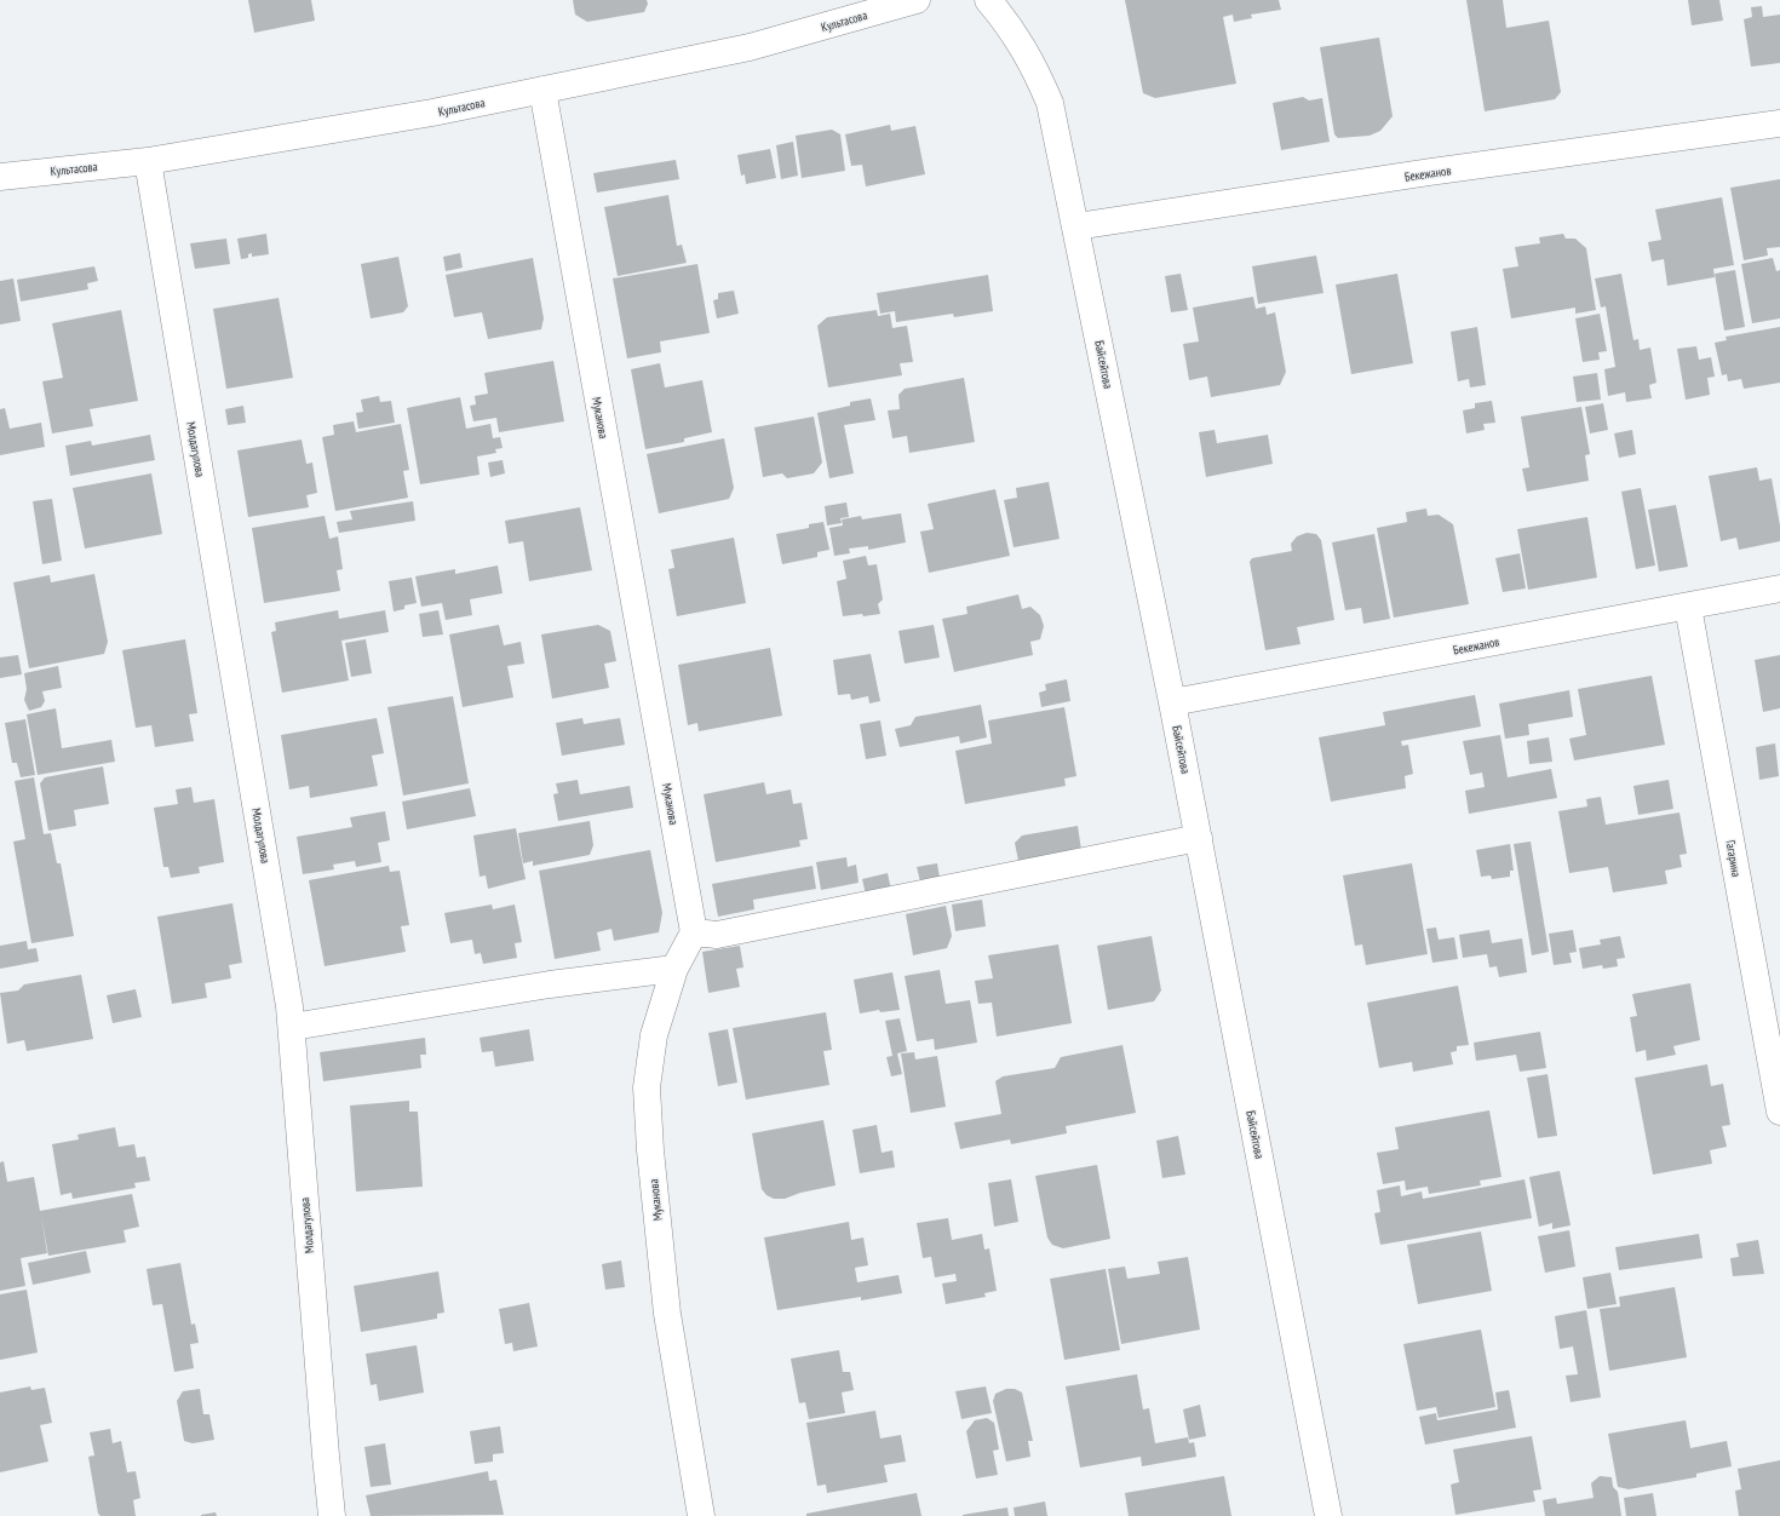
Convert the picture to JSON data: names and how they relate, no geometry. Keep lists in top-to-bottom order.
{
  "streets": {
    "street": [
      "Культасова",
      "Бекежанов",
      "Байсейтова",
      "Муканова",
      "Молдагулова",
      "Гагарина"
    ]
  },
  "crossings": [
    ["Культасова", "Муканова"],
    ["Культасова", "Молдагулова"],
    ["Бекежанов", "Байсейтова"],
    ["Бекежанов", "Гагарина"]
  ]
}
